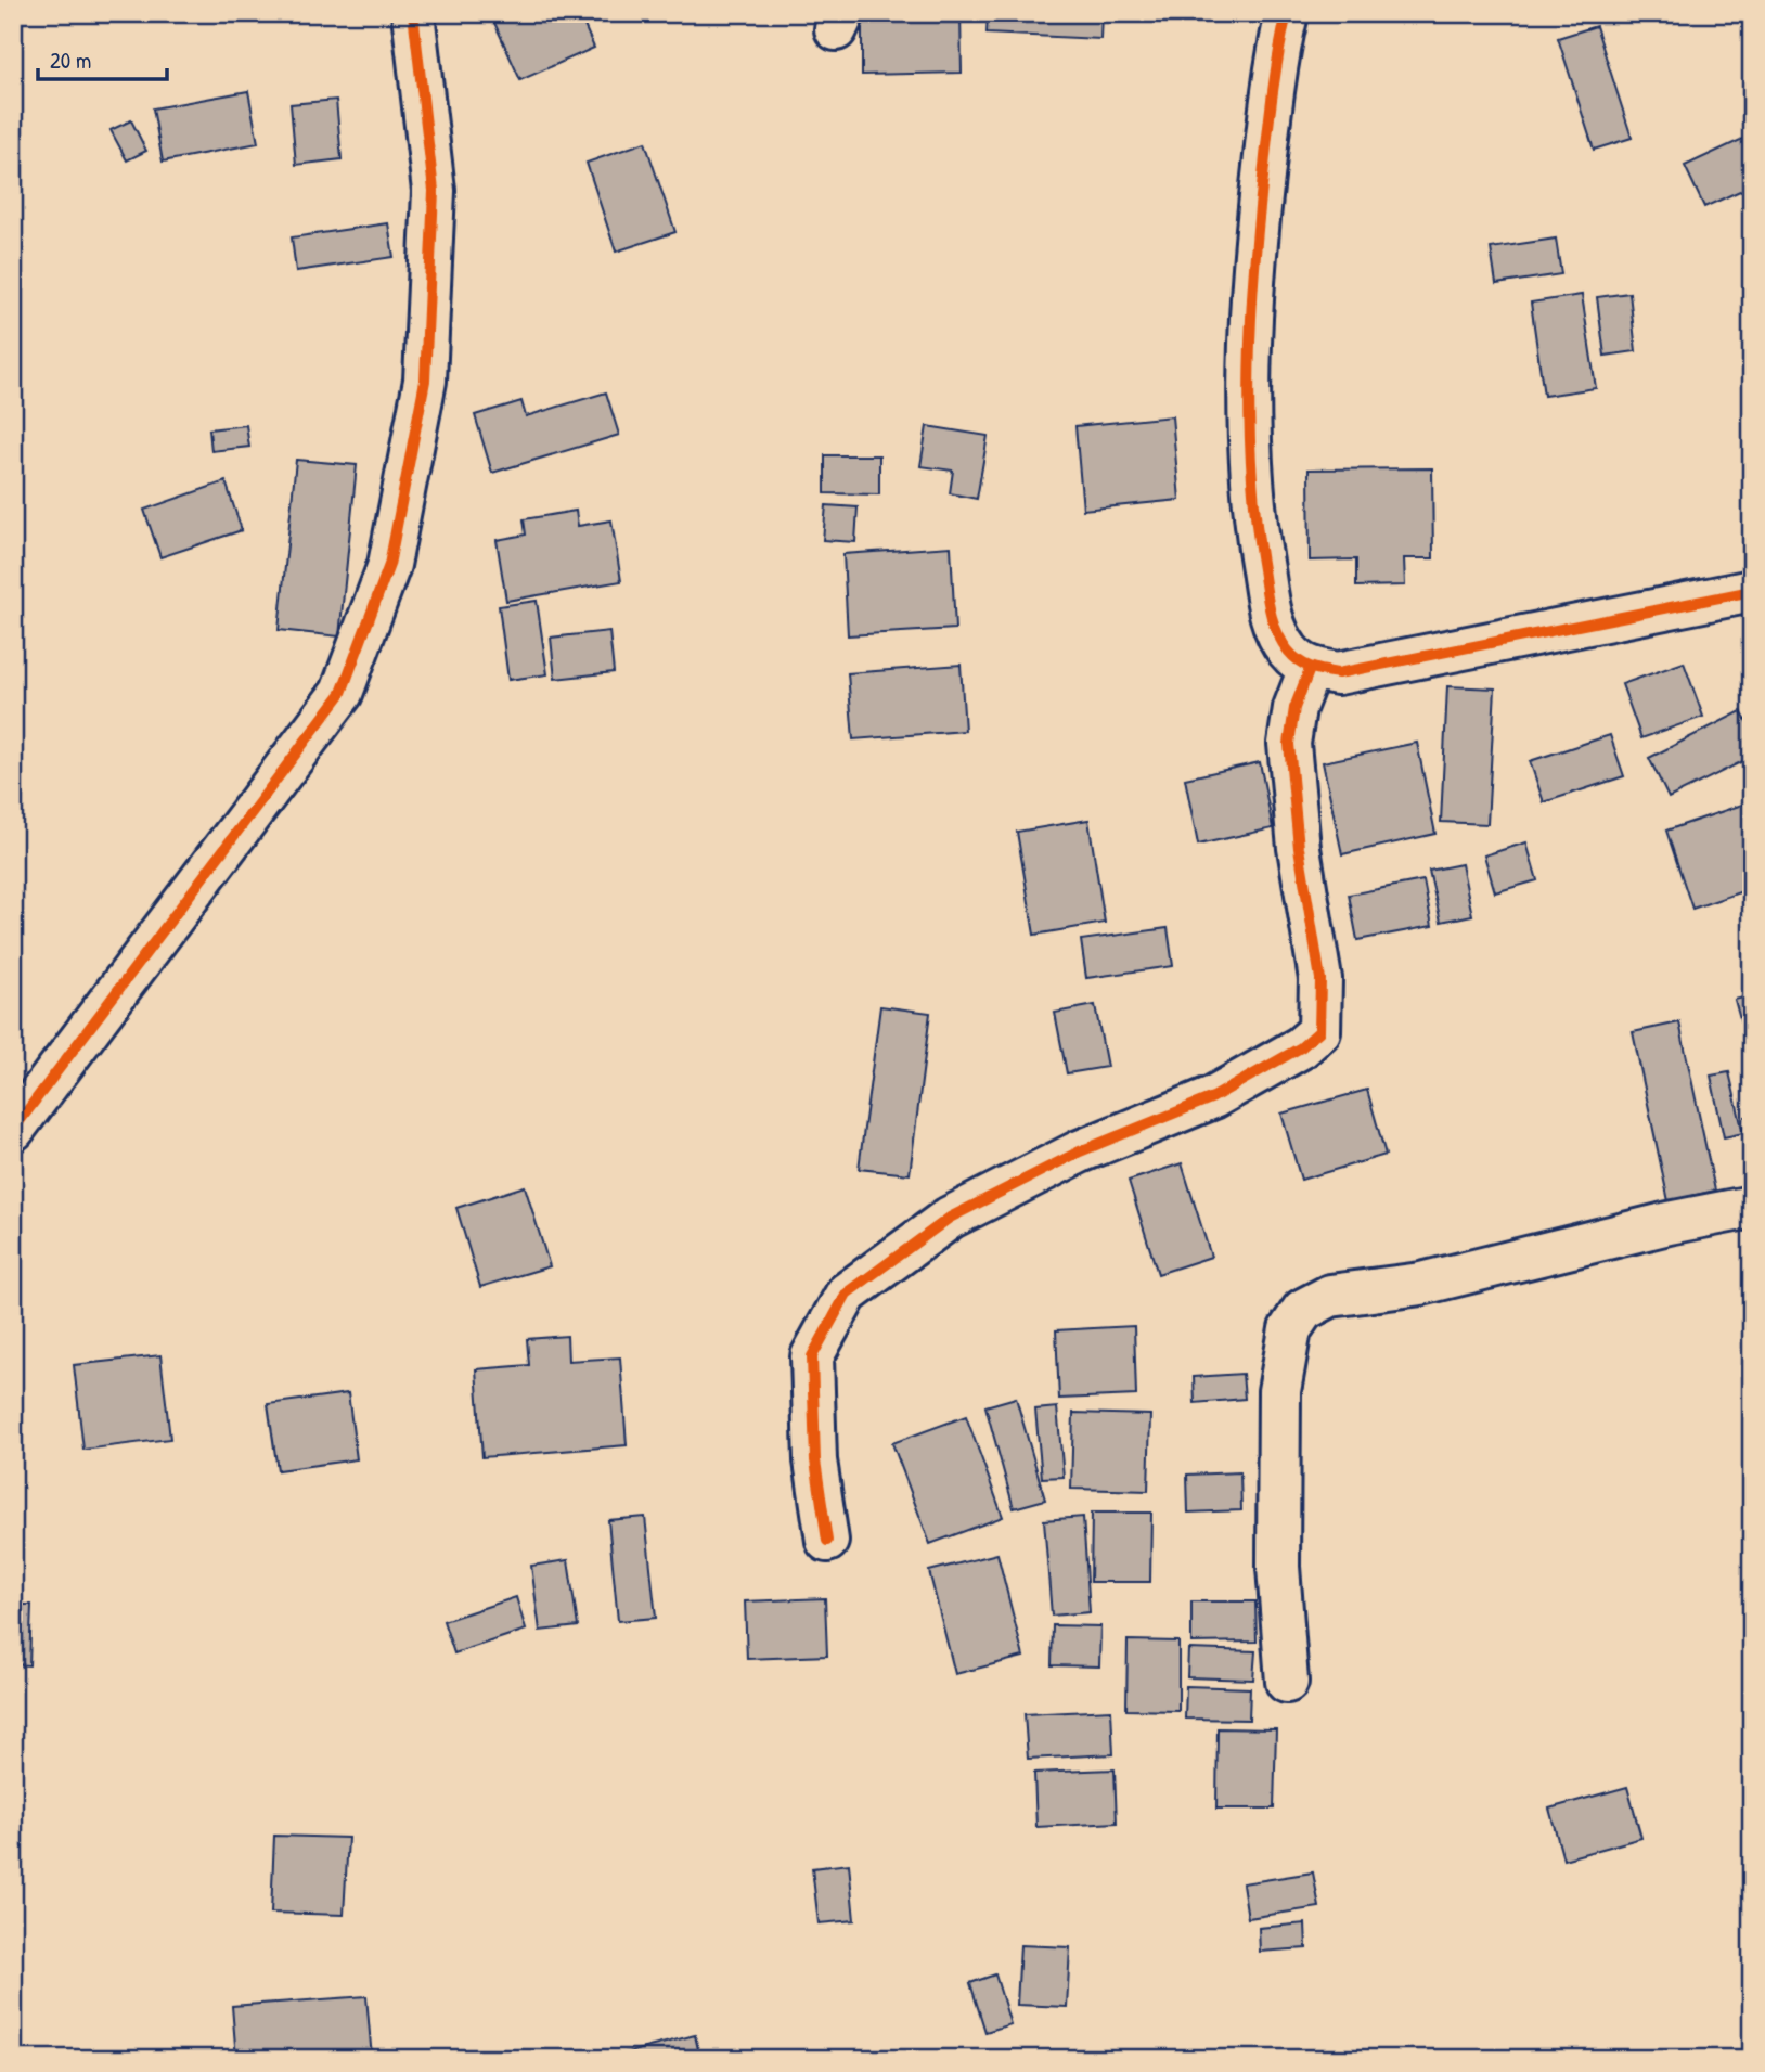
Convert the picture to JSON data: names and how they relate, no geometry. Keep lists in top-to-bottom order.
{
  "scale_bar": "20 m"
}
